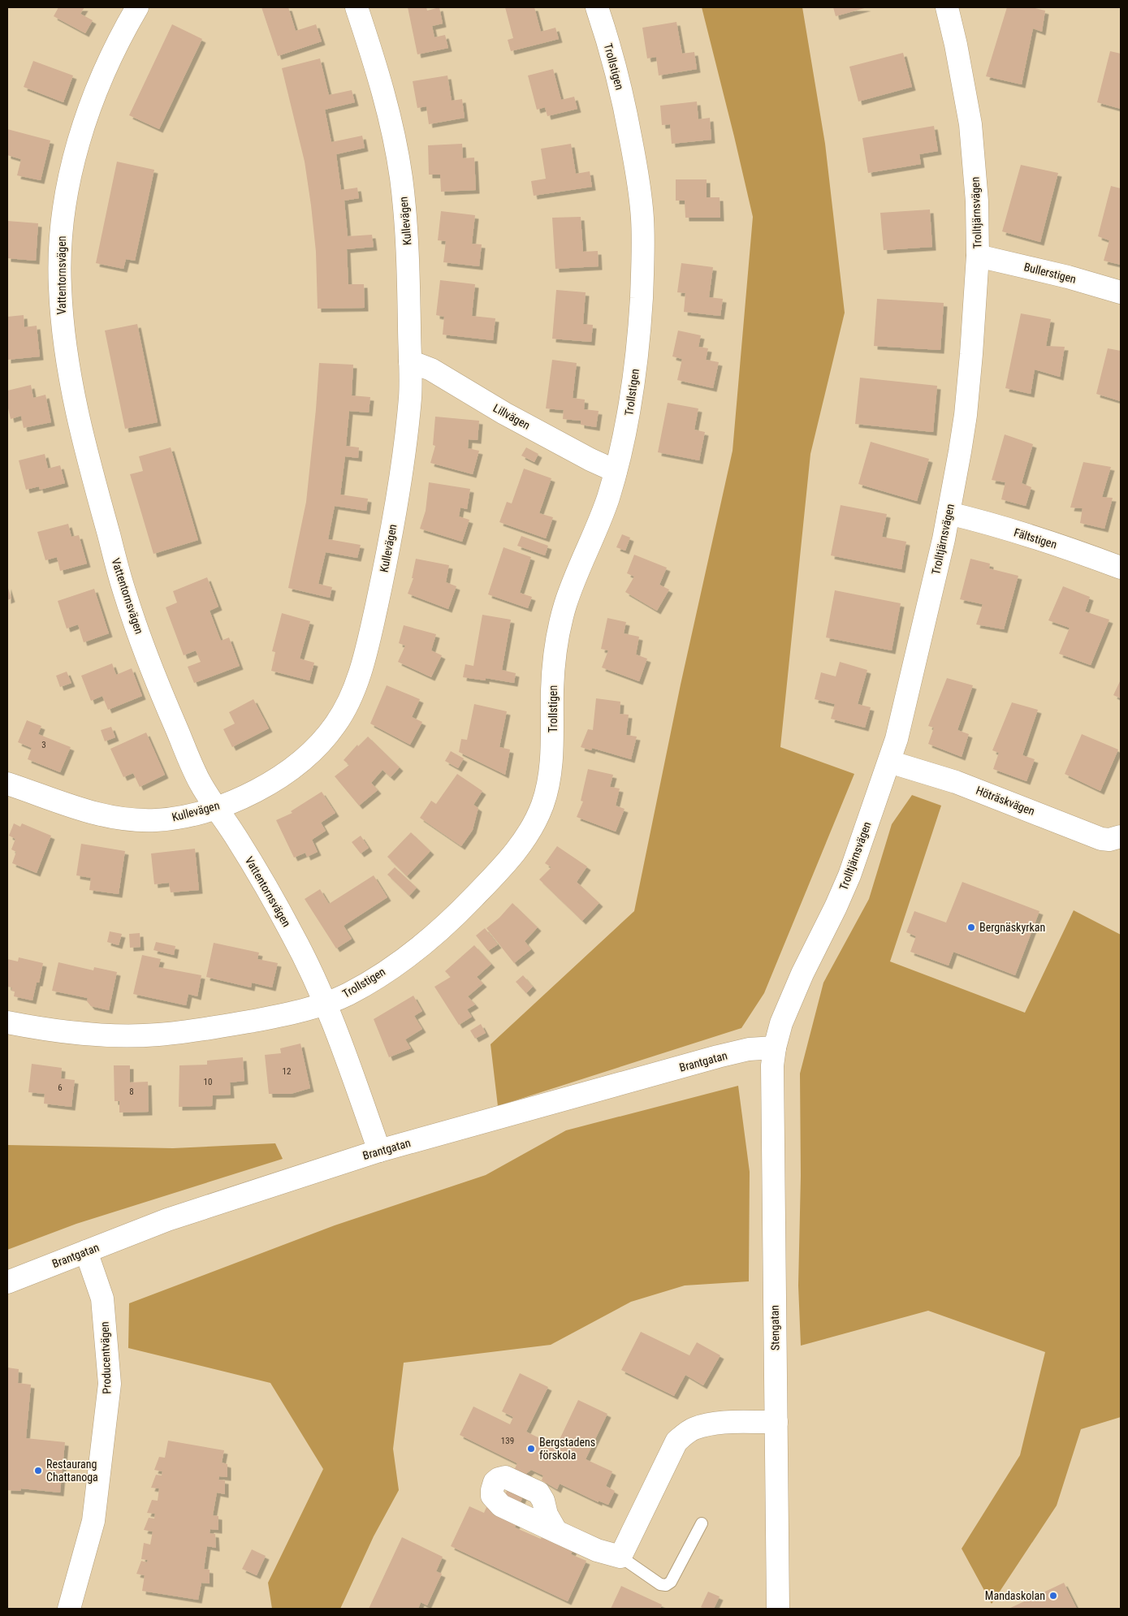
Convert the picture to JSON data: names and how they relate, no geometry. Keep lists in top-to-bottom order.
{
  "streets": {
    "street": [
      "Trollstigen",
      "Trolltjärnsvägen",
      "Kullevägen",
      "Bullerstigen",
      "Vattentornsvägen",
      "Lillvägen",
      "Fältstigen",
      "Höträskvägen",
      "Brantgatan",
      "Stengatan",
      "Producentvägen"
    ]
  },
  "crossings": [
    ["Trollstigen", "Vattentornsvägen"],
    ["Trollstigen", "Lillvägen"],
    ["Trolltjärnsvägen", "Bullerstigen"],
    ["Trolltjärnsvägen", "Fältstigen"],
    ["Trolltjärnsvägen", "Höträskvägen"],
    ["Trolltjärnsvägen", "Brantgatan"],
    ["Trolltjärnsvägen", "Stengatan"],
    ["Kullevägen", "Vattentornsvägen"],
    ["Kullevägen", "Lillvägen"],
    ["Vattentornsvägen", "Brantgatan"],
    ["Brantgatan", "Stengatan"],
    ["Brantgatan", "Producentvägen"]
  ],
  "places": [
    "Bergnäskyrkan",
    "Bergstadens förskola",
    "Restaurang Chattanoga",
    "Mandaskolan"
  ],
  "house_numbers": [
    "3",
    "12",
    "10",
    "6",
    "8",
    "139"
  ]
}
